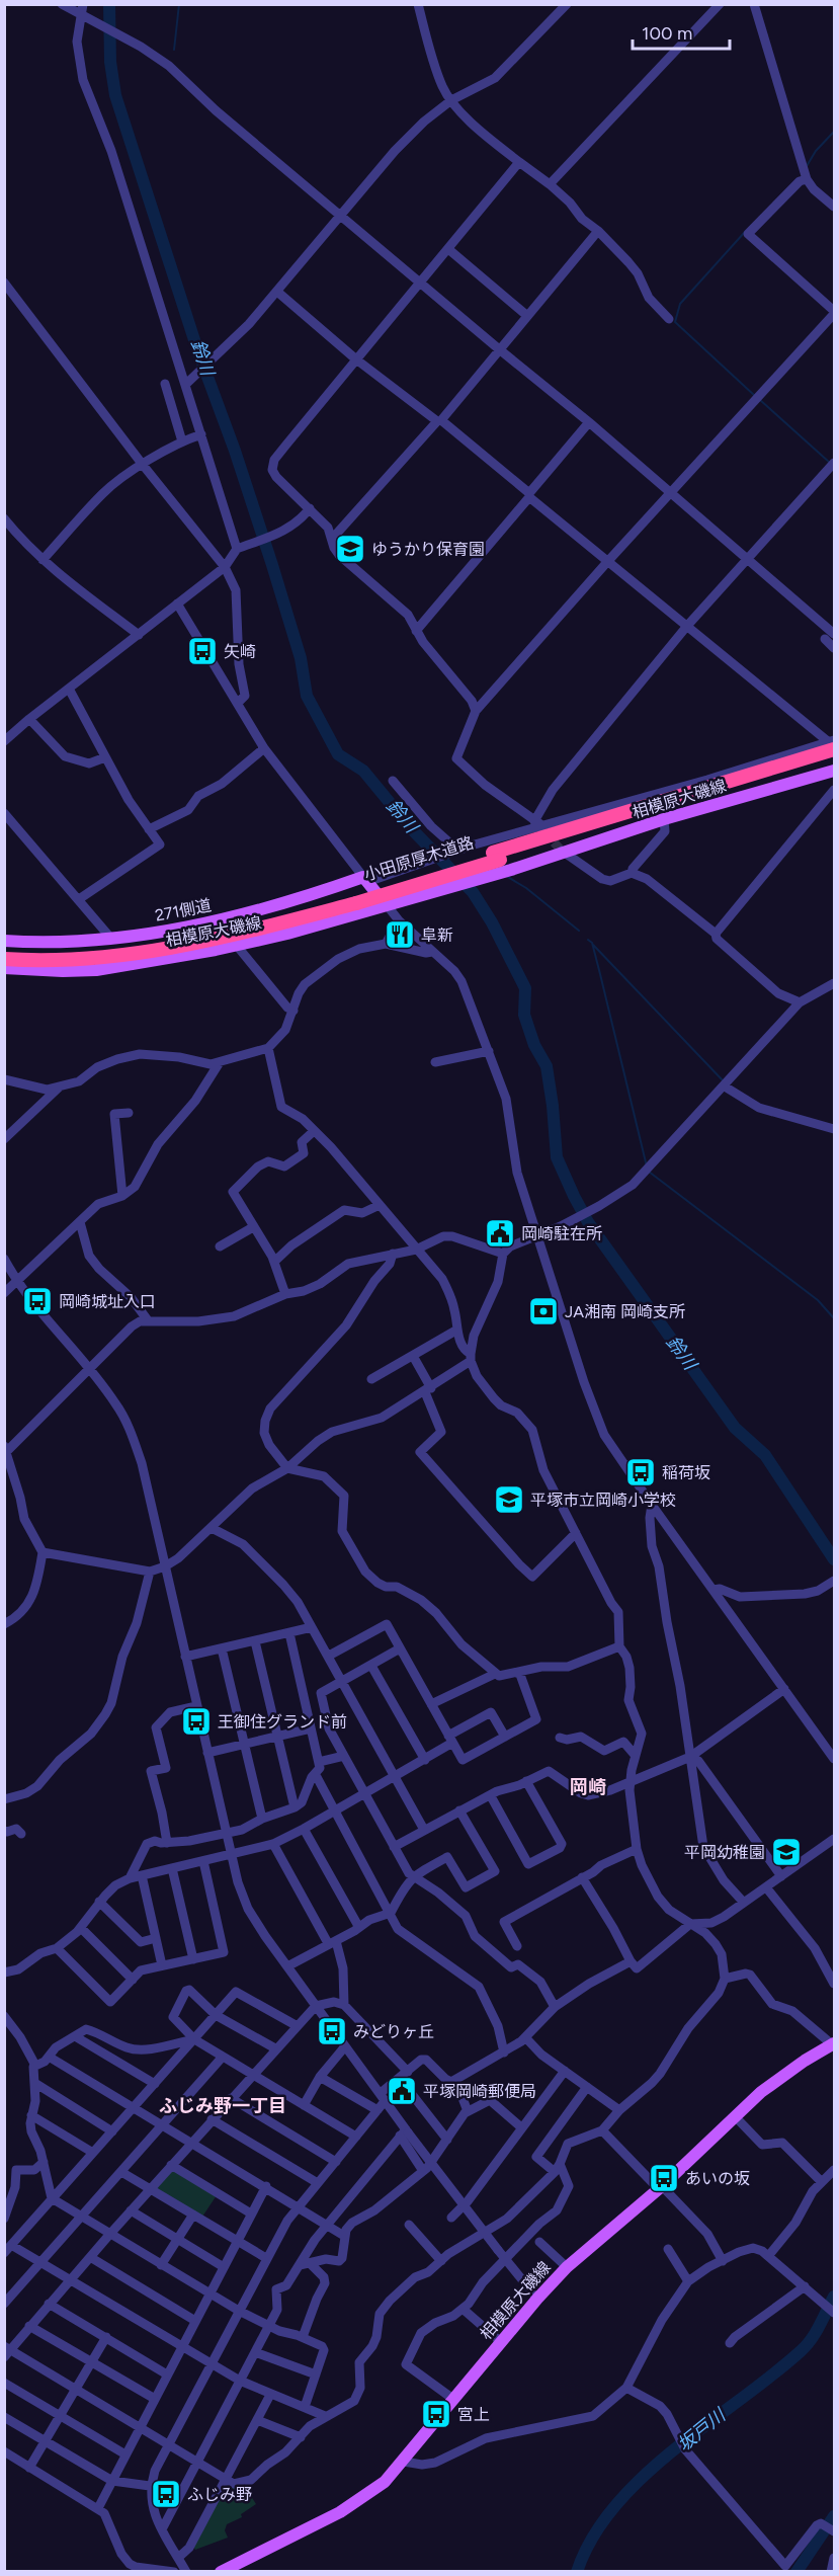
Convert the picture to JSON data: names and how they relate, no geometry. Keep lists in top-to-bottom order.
{
  "streets": {
    "highway": ["小田原厚木道路"],
    "main road": ["相模原大磯線", "271側道"]
  },
  "districts": ["岡崎", "ふじみ野一丁目"],
  "water": ["鈴川", "坂戸川"],
  "places": {
    "school or university": ["ゆうかり保育園", "平塚市立岡崎小学校", "平岡幼稚園"],
    "bus stop": [
      "矢崎",
      "岡崎城址入口",
      "稲荷坂",
      "王御住グランド前",
      "みどりヶ丘",
      "あいの坂",
      "宮上",
      "ふじみ野"
    ],
    "restaurant": ["阜新"],
    "public building": ["岡崎駐在所", "平塚岡崎郵便局"],
    "bank": ["JA湘南 岡崎支所"]
  },
  "scale_bar": "100 m"
}
